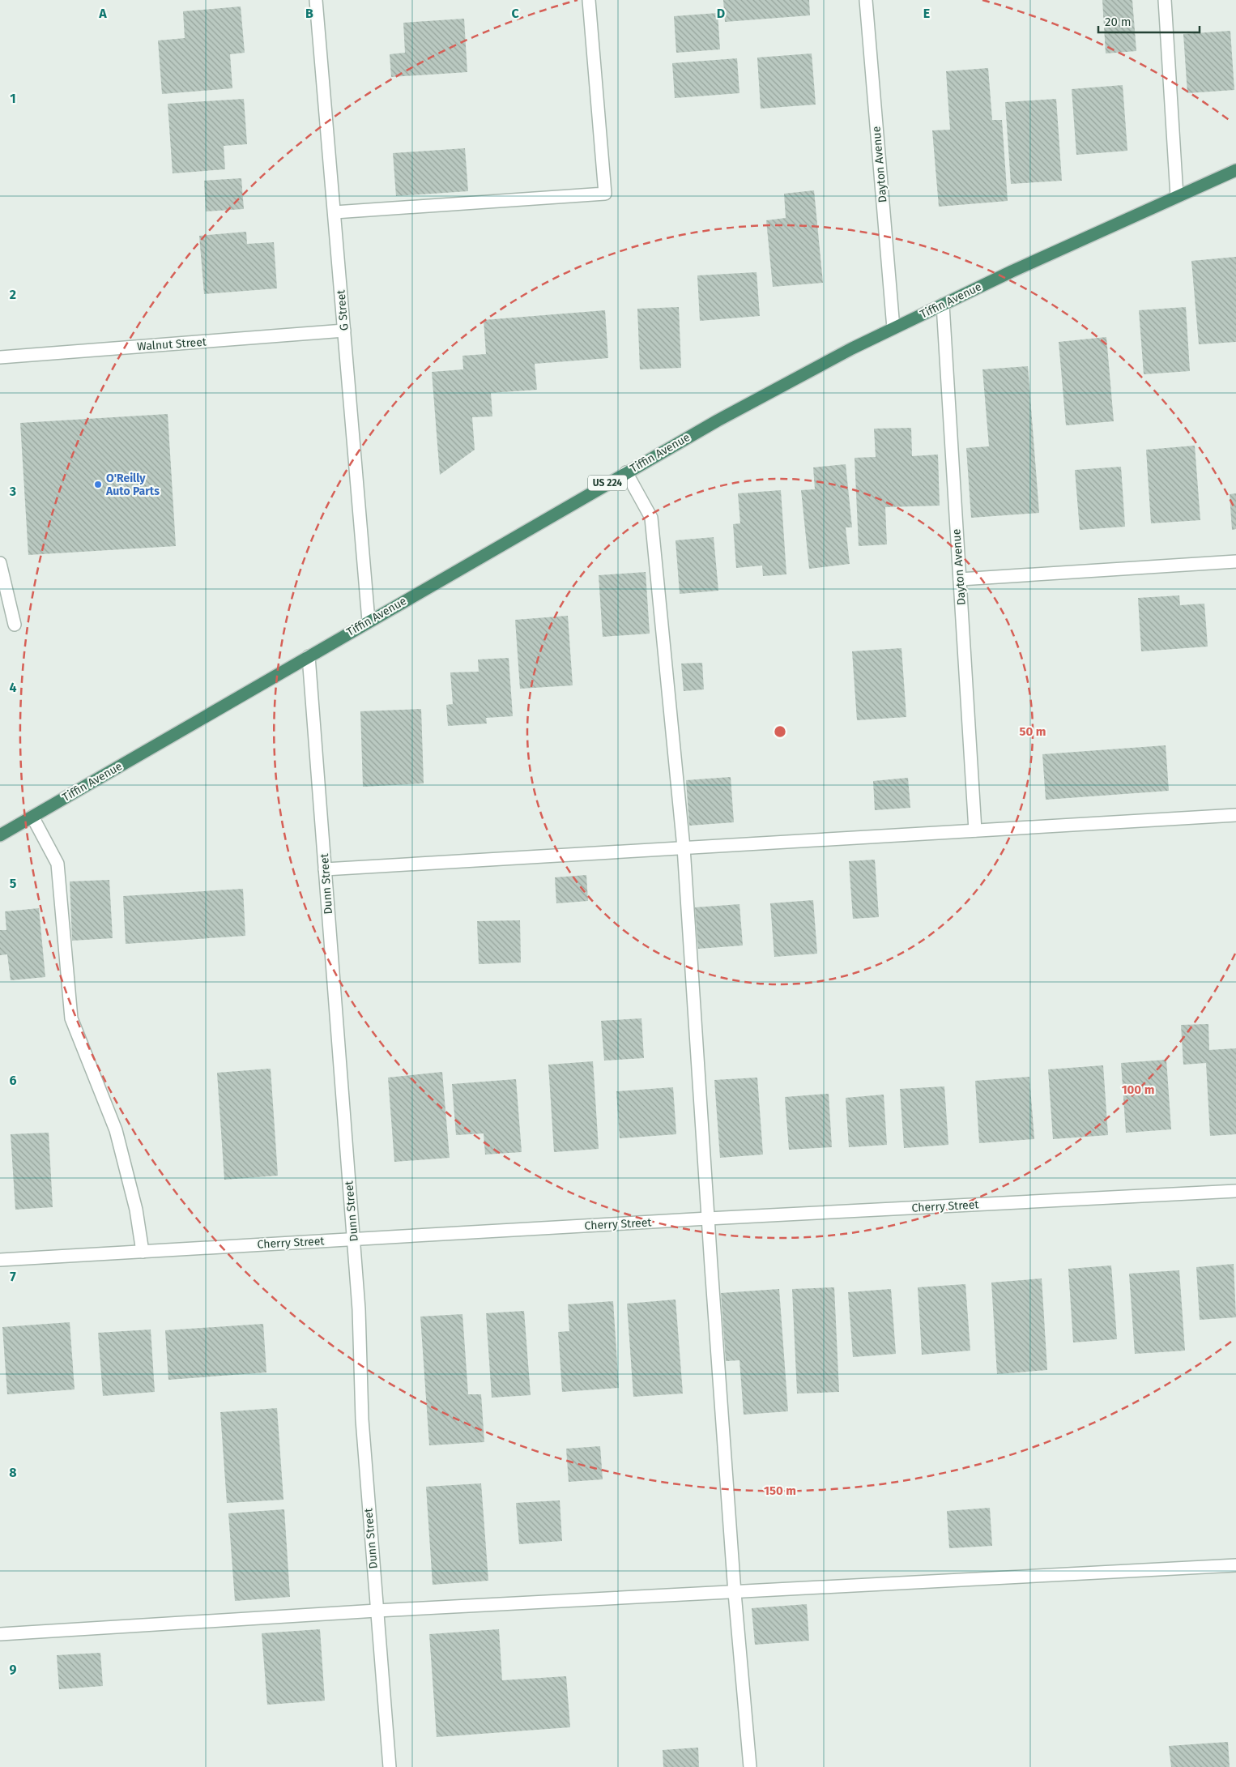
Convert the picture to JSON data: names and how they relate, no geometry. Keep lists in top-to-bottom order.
{
  "streets": {
    "highway": ["Tiffin Avenue", "US 224"],
    "street": [
      "Dayton Avenue",
      "G Street",
      "Walnut Street",
      "Dunn Street",
      "Cherry Street"
    ]
  },
  "crossings": [
    ["Dayton Avenue", "Tiffin Avenue"],
    ["Tiffin Avenue", "G Street"],
    ["Tiffin Avenue", "Dunn Street"],
    ["G Street", "Walnut Street"],
    ["Dunn Street", "Cherry Street"]
  ],
  "places": ["O'Reilly Auto Parts"],
  "scale_bar": "20 m",
  "grid": {
    "columns": [
      "A",
      "B",
      "C",
      "D",
      "E"
    ],
    "rows": [
      "1",
      "2",
      "3",
      "4",
      "5",
      "6",
      "7",
      "8",
      "9"
    ]
  },
  "rings": ["50 m", "100 m", "150 m"]
}
